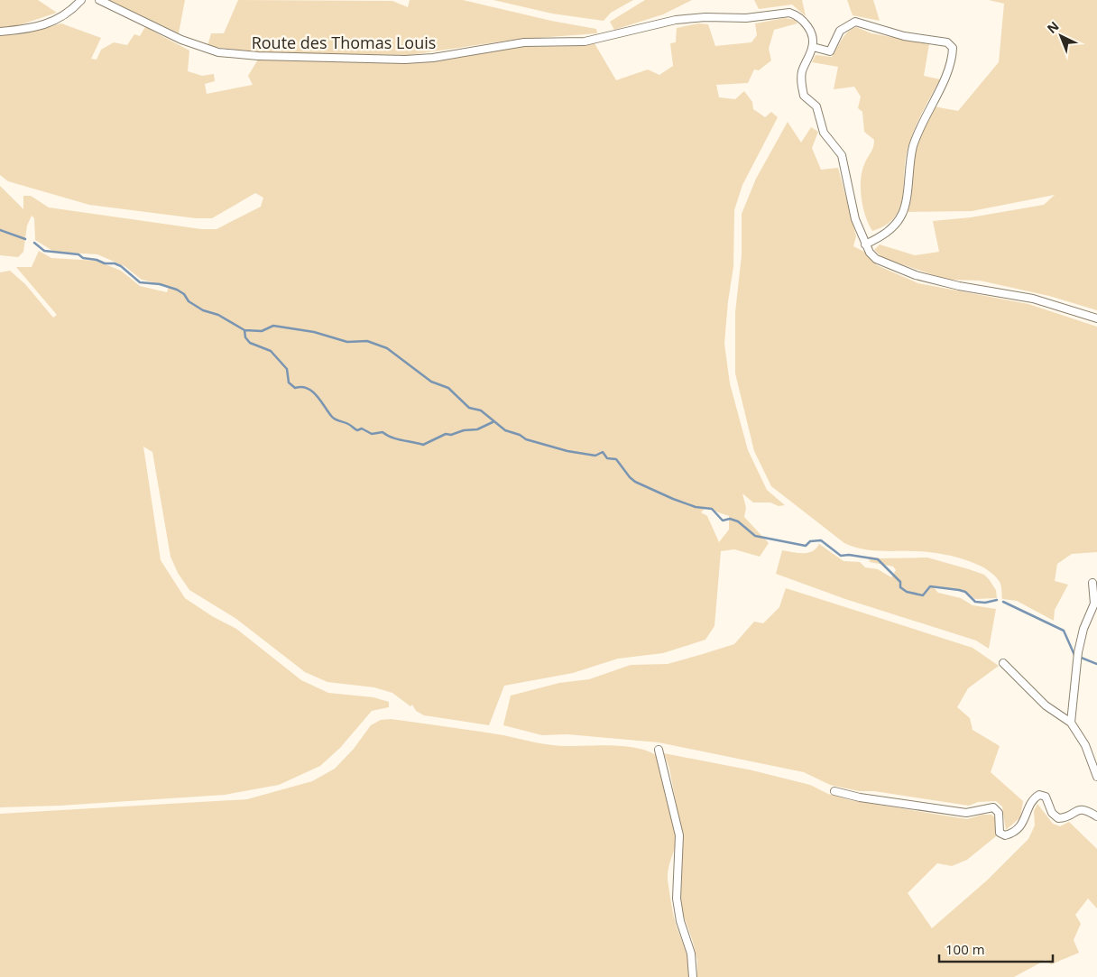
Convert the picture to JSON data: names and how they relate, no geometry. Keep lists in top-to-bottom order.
{
  "streets": {
    "street": ["Route des Thomas Louis"]
  },
  "scale_bar": "100 m",
  "north": "top left"
}
